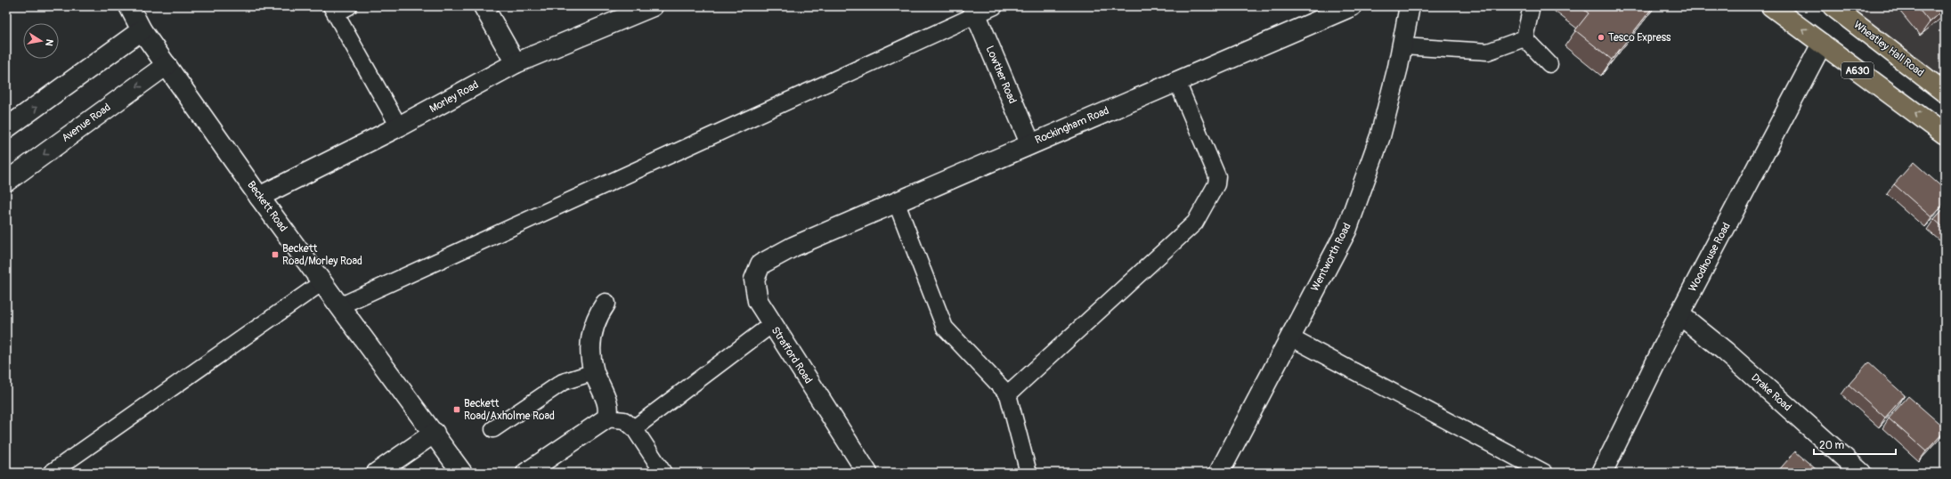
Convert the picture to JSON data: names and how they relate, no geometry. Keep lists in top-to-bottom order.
{
  "streets": {
    "highway": ["Wheatley Hall Road", "A630"],
    "street": [
      "Lowther Road",
      "Morley Road",
      "Avenue Road",
      "Rockingham Road",
      "Beckett Road",
      "Wentworth Road",
      "Woodhouse Road",
      "Strafford Road",
      "Drake Road"
    ]
  },
  "crossings": [
    ["A630", "Woodhouse Road"],
    ["Lowther Road", "Rockingham Road"],
    ["Morley Road", "Beckett Road"],
    ["Avenue Road", "Beckett Road"],
    ["Rockingham Road", "Strafford Road"],
    ["Woodhouse Road", "Drake Road"]
  ],
  "places": {
    "other": ["Tesco Express"],
    "transit": ["Beckett Road/Morley Road", "Beckett Road/Axholme Road"]
  },
  "scale_bar": "20 m",
  "north": "right"
}
